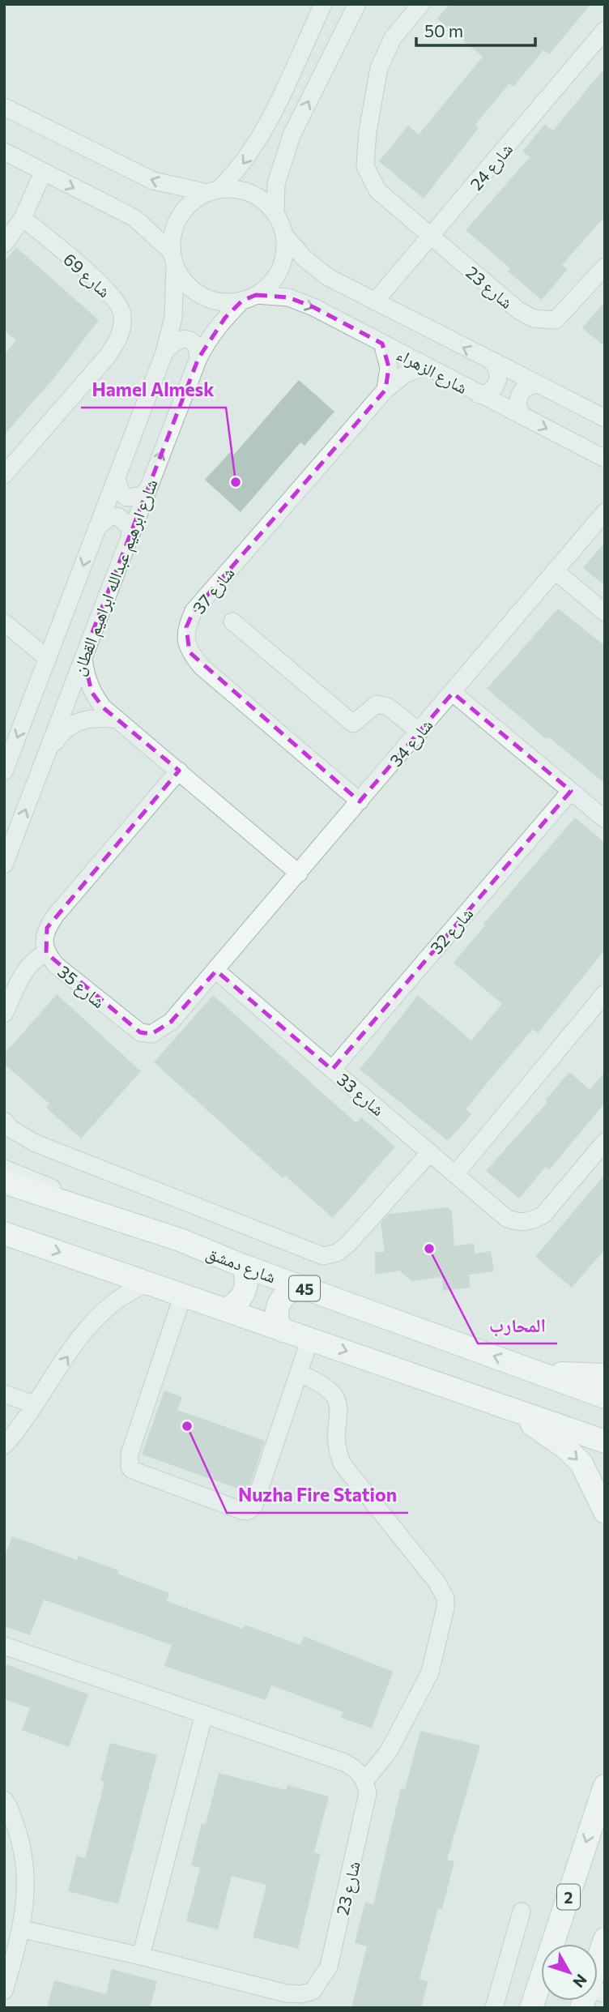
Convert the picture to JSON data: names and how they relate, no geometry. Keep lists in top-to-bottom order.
{
  "streets": {
    "main road": ["شارع دمشق", "45", "2"],
    "street": [
      "شارع 24",
      "شارع 69",
      "شارع 23",
      "شارع الزهراء",
      "شارع ابرهيم عبدالله ابراهيم القطان",
      "شارع 37",
      "شارع 34",
      "شارع 32",
      "شارع 35",
      "شارع 33"
    ]
  },
  "crossings": [
    ["شارع 24", "شارع 23"],
    ["شارع 24", "شارع الزهراء"],
    ["شارع الزهراء", "شارع ابرهيم عبدالله ابراهيم القطان"],
    ["شارع الزهراء", "شارع 37"],
    ["شارع 37", "شارع 34"],
    ["شارع 34", "شارع 35"],
    ["شارع 34", "شارع 33"],
    ["شارع 32", "شارع 33"],
    ["شارع 35", "شارع 33"]
  ],
  "places": ["Hamel Almesk", "المحارب", "Nuzha Fire Station"],
  "scale_bar": "50 m",
  "north": "bottom right"
}
